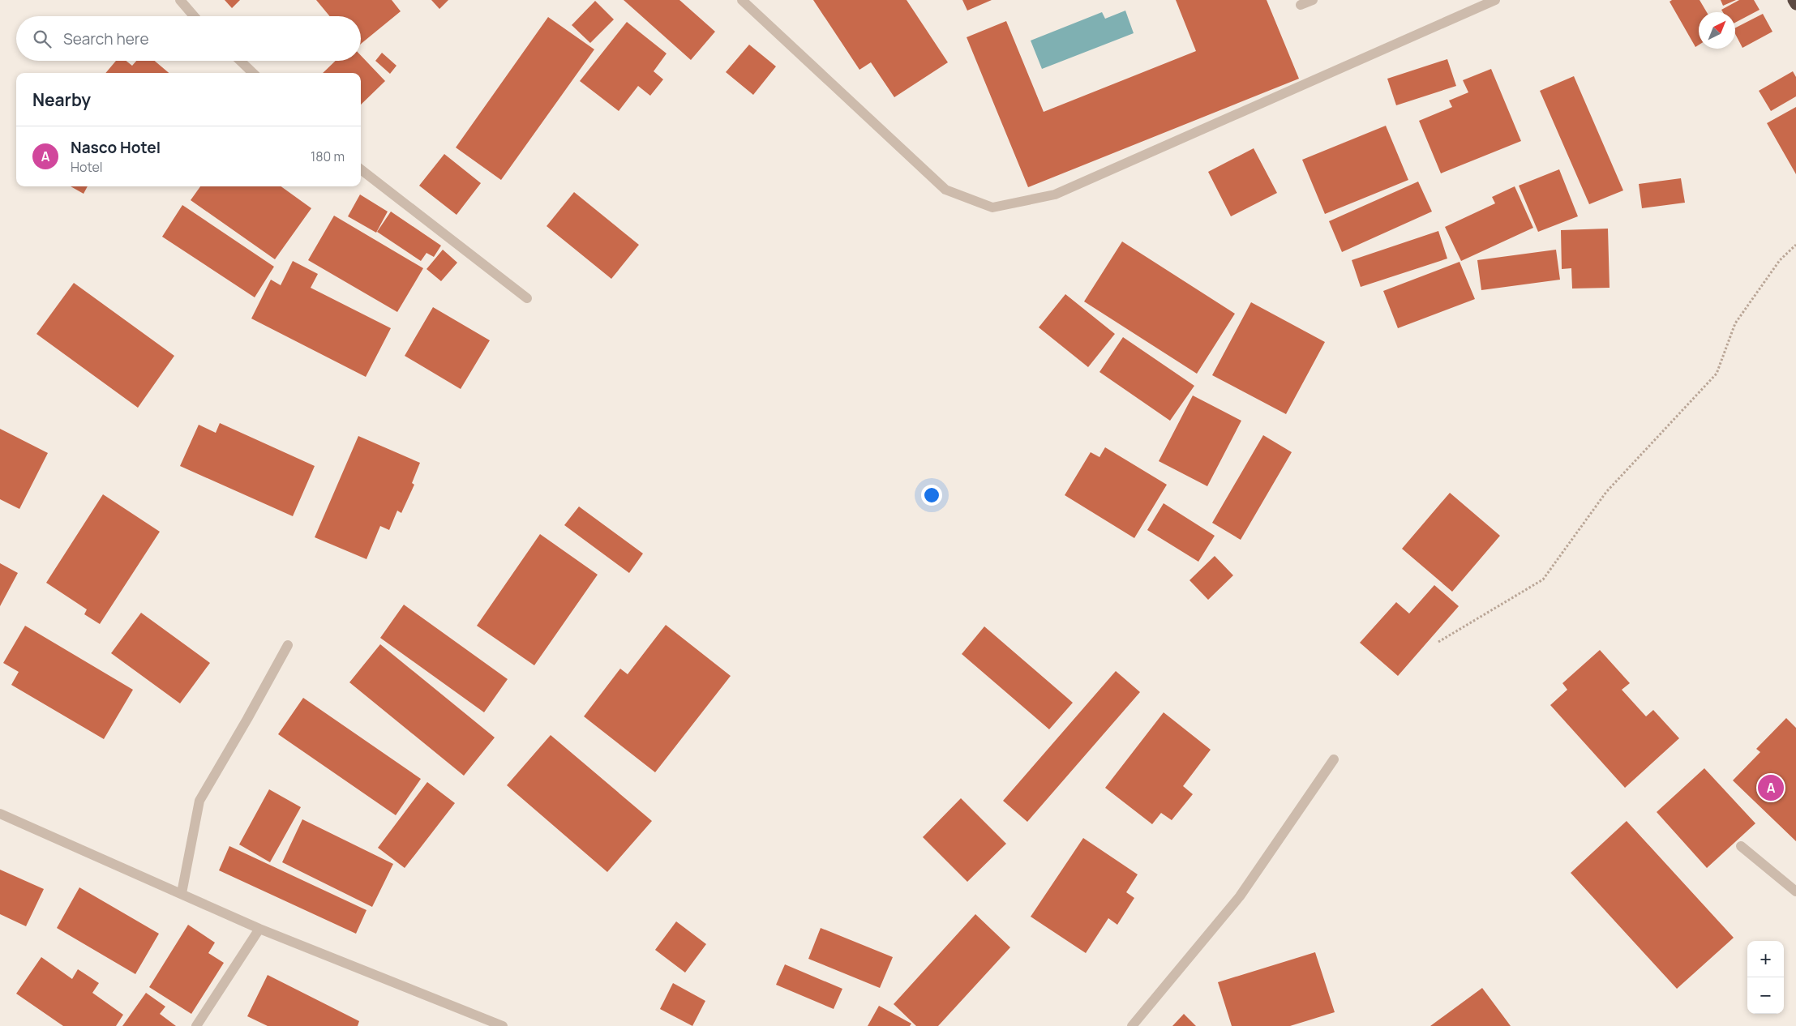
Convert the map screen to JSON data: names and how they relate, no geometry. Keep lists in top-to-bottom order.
{
  "north": "top right",
  "page": {
    "search": "Search here",
    "heading": "Nearby",
    "list": [
      {
        "mark": "A",
        "name": "Nasco Hotel",
        "note": "Hotel",
        "value": "180 m"
      }
    ],
    "pins": "A",
    "map_buttons": ["+", "−"]
  }
}
